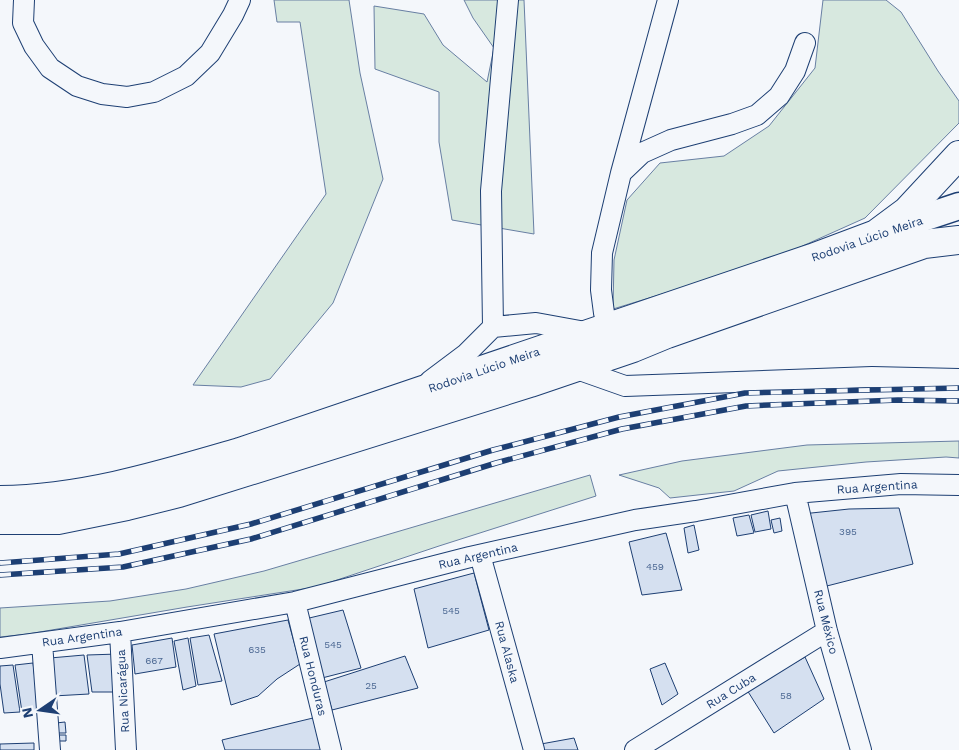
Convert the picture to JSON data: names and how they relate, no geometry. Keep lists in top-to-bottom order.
{
  "streets": {
    "highway": ["Rodovia Lúcio Meira"],
    "street": [
      "Rua Argentina",
      "Rua México",
      "Rua Alaska",
      "Rua Honduras",
      "Rua Nicarágua",
      "Rua Cuba"
    ]
  },
  "crossings": [
    ["Rua Argentina", "Rua México"],
    ["Rua Argentina", "Rua Alaska"],
    ["Rua Argentina", "Rua Honduras"],
    ["Rua Argentina", "Rua Nicarágua"],
    ["Rua México", "Rua Cuba"]
  ],
  "house_numbers": [
    "395",
    "459",
    "545",
    "545",
    "635",
    "667",
    "25",
    "58"
  ],
  "north": "left"
}
